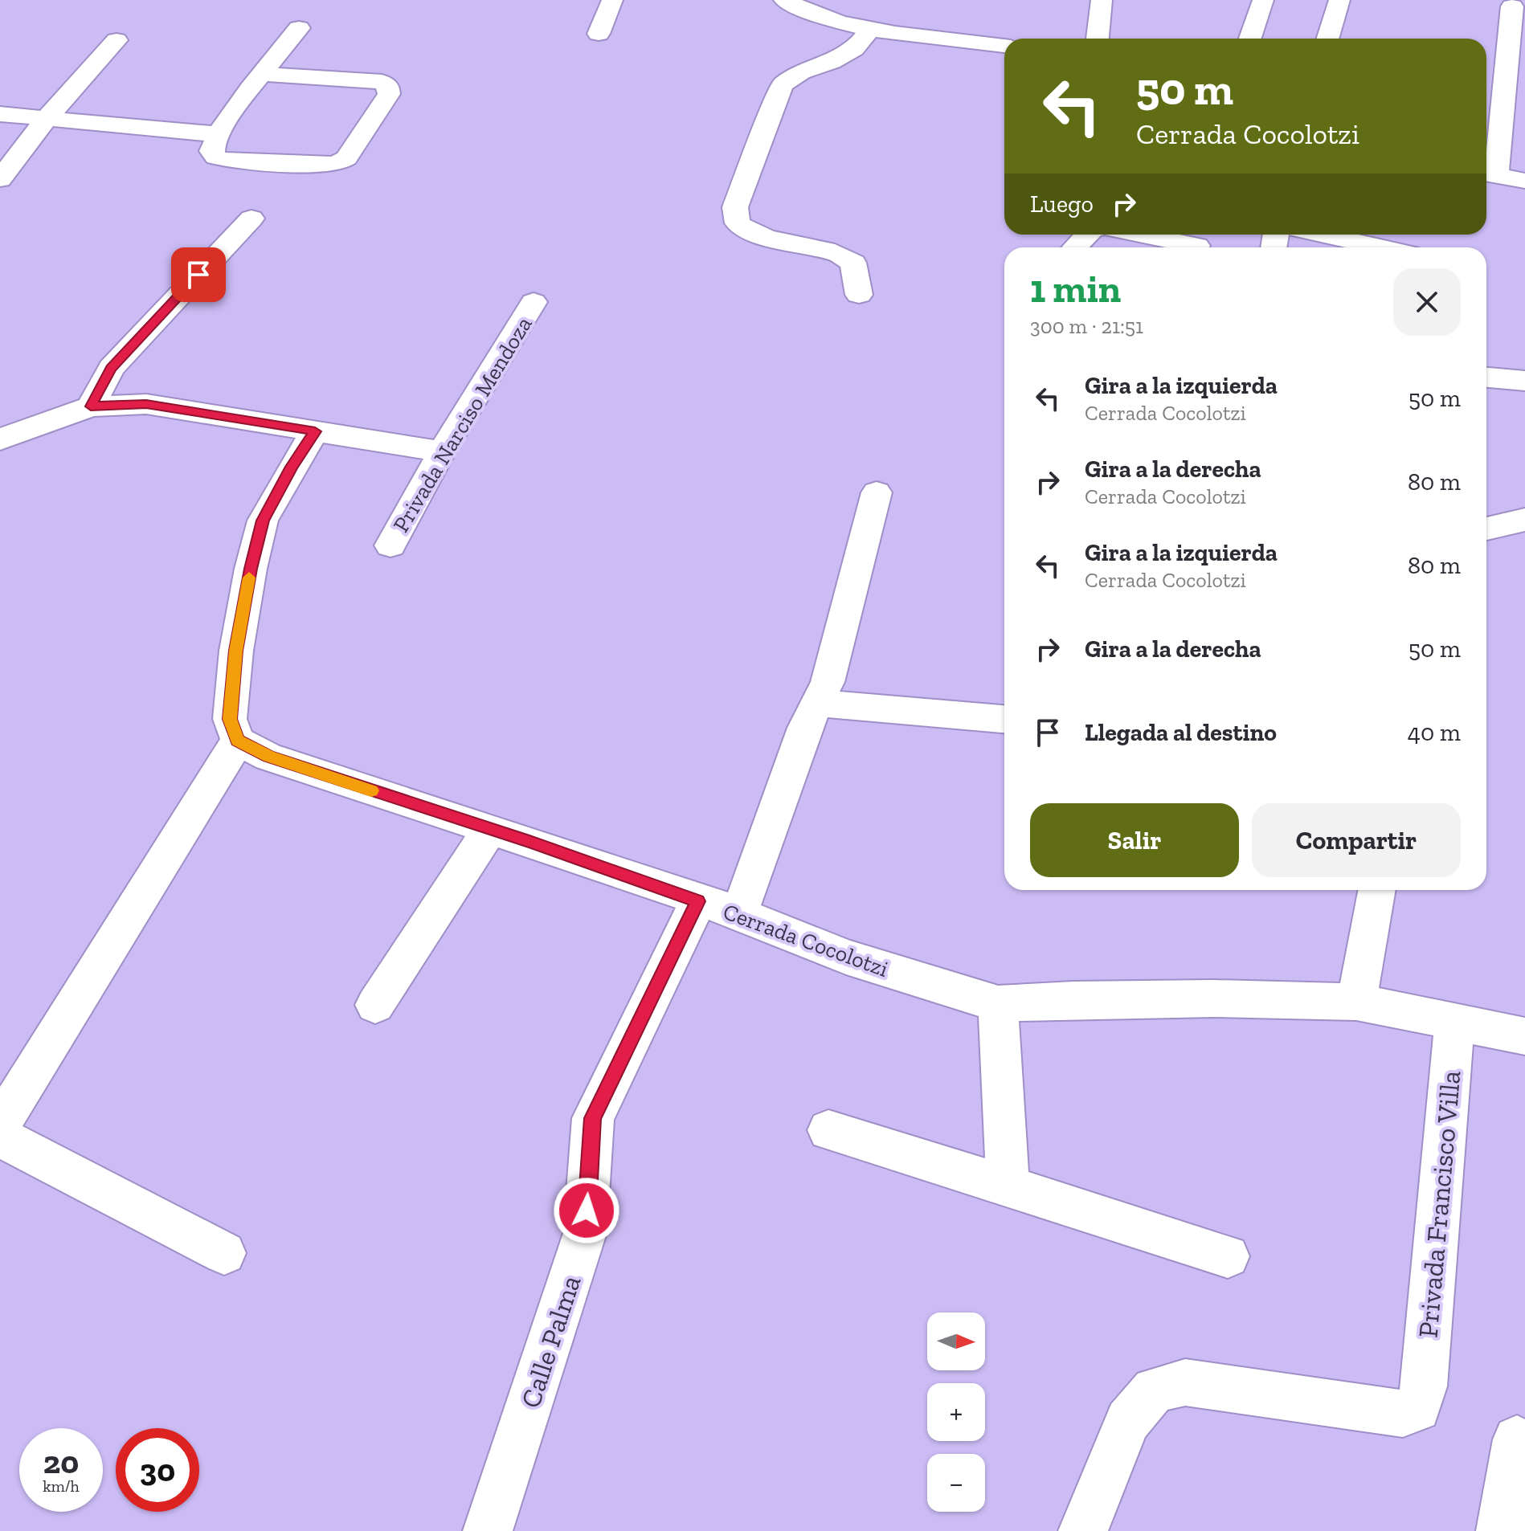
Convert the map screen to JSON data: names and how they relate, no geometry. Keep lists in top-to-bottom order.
{
  "streets": {
    "street": [
      "Privada Narciso Mendoza",
      "Cerrada Cocolotzi",
      "Privada Francisco Villa",
      "Calle Palma"
    ]
  },
  "crossings": [
    ["Cerrada Cocolotzi", "Privada Francisco Villa"],
    ["Cerrada Cocolotzi", "Calle Palma"]
  ],
  "north": "right",
  "page": {
    "turn": ["50 m", "Cerrada Cocolotzi"],
    "then": "Luego",
    "heading": ["1 min", "300 m · 21:51"],
    "list": [
      {
        "name": "Gira a la izquierda",
        "note": "Cerrada Cocolotzi",
        "value": "50 m"
      },
      {
        "name": "Gira a la derecha",
        "note": "Cerrada Cocolotzi",
        "value": "80 m"
      },
      {
        "name": "Gira a la izquierda",
        "note": "Cerrada Cocolotzi",
        "value": "80 m"
      },
      {
        "name": "Gira a la derecha",
        "value": "50 m"
      },
      {
        "name": "Llegada al destino",
        "value": "40 m"
      }
    ],
    "buttons": ["Salir", "Compartir"],
    "map_buttons": ["+", "−"],
    "speed": "20 km/h",
    "limit": "30"
  }
}
